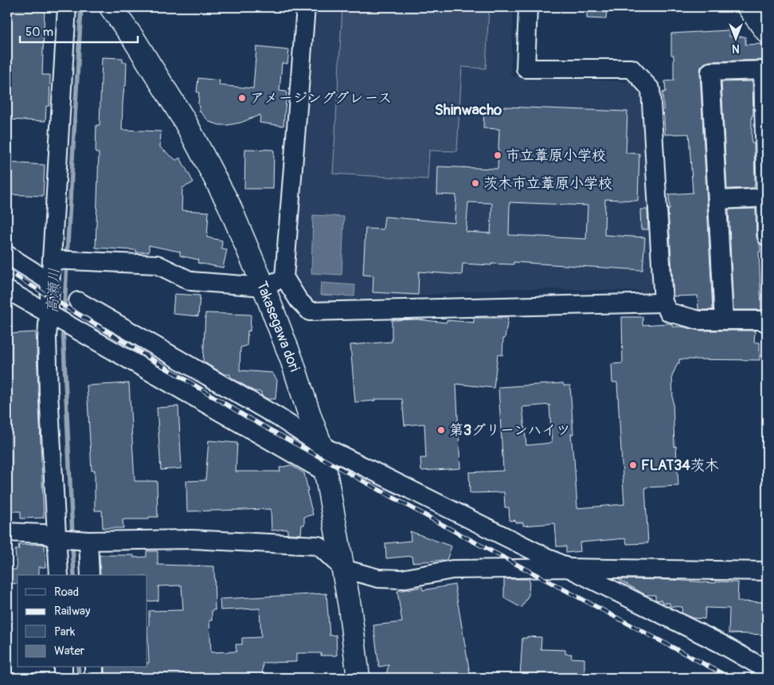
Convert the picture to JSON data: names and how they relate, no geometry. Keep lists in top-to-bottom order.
{
  "streets": {
    "street": ["Takasegawa dori"]
  },
  "districts": ["Shinwacho"],
  "water": ["高瀬川"],
  "places": [
    "アメージンググレース",
    "市立葦原小学校",
    "茨木市立葦原小学校",
    "第3グリーンハイツ",
    "FLAT34茨木"
  ],
  "legend": [
    "Road",
    "Railway",
    "Park",
    "Water"
  ],
  "scale_bar": "50 m",
  "north": "bottom"
}
